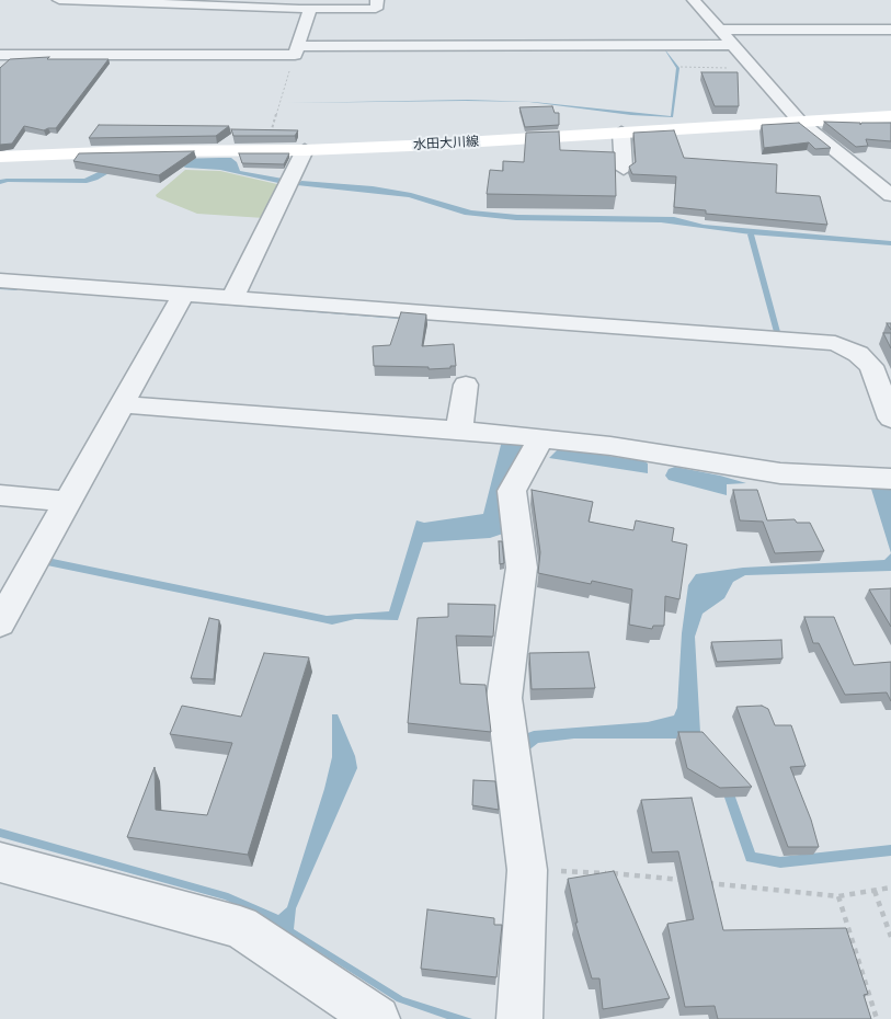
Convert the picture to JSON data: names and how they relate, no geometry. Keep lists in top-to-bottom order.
{
  "streets": {
    "main road": ["水田大川線"]
  }
}
